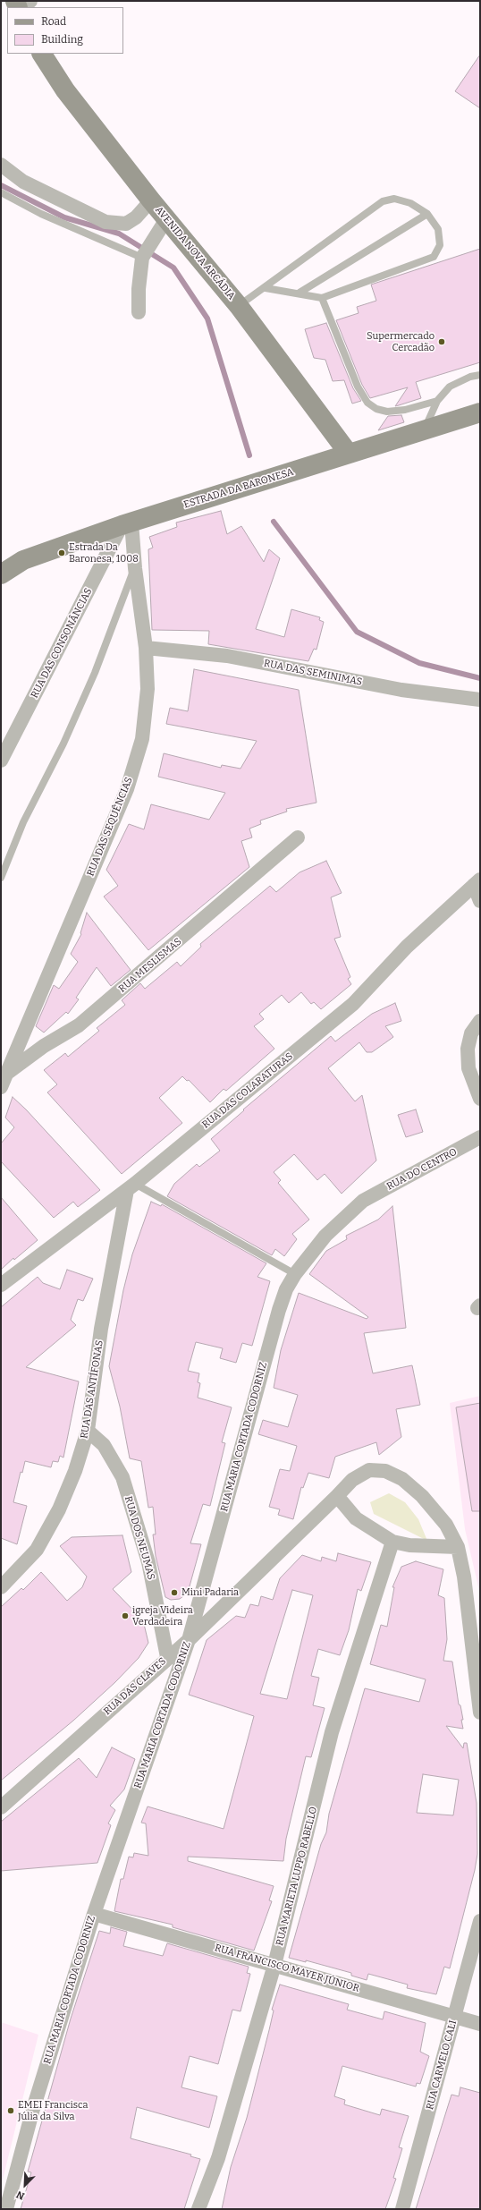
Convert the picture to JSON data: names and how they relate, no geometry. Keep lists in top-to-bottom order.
{
  "streets": {
    "street": [
      "AVENIDA NOVA ARCÁDIA",
      "ESTRADA DA BARONESA",
      "RUA DAS CONSONÂNCIAS",
      "RUA DAS SEMINIMAS",
      "RUA DAS SEQUÊNCIAS",
      "RUA MESLISMAS",
      "RUA DAS COLARATURAS",
      "RUA DO CENTRO",
      "RUA DAS ANTÍFONAS",
      "RUA MARIA CORTADA CODORNIZ",
      "RUA DOS NEUMAS",
      "RUA DAS CLAVES",
      "RUA MARIETA LUPPO RABELLO",
      "RUA FRANCISCO MAYER JÚNIOR",
      "RUA CARMELO CALI"
    ]
  },
  "crossings": [
    ["AVENIDA NOVA ARCÁDIA", "ESTRADA DA BARONESA"],
    ["ESTRADA DA BARONESA", "RUA DAS CONSONÂNCIAS"],
    ["ESTRADA DA BARONESA", "RUA DAS SEQUÊNCIAS"],
    ["RUA DAS CONSONÂNCIAS", "RUA DAS SEQUÊNCIAS"],
    ["RUA DAS SEMINIMAS", "RUA DAS SEQUÊNCIAS"],
    ["RUA DAS SEQUÊNCIAS", "RUA MESLISMAS"],
    ["RUA DAS COLARATURAS", "RUA DAS ANTÍFONAS"],
    ["RUA DO CENTRO", "RUA MARIA CORTADA CODORNIZ"],
    ["RUA DAS ANTÍFONAS", "RUA DOS NEUMAS"],
    ["RUA MARIA CORTADA CODORNIZ", "RUA DAS CLAVES"],
    ["RUA MARIA CORTADA CODORNIZ", "RUA FRANCISCO MAYER JÚNIOR"],
    ["RUA DOS NEUMAS", "RUA DAS CLAVES"],
    ["RUA MARIETA LUPPO RABELLO", "RUA FRANCISCO MAYER JÚNIOR"],
    ["RUA FRANCISCO MAYER JÚNIOR", "RUA CARMELO CALI"]
  ],
  "places": [
    "Supermercado Cercadão",
    "Estrada Da Baronesa, 1008",
    "Mini Padaria",
    "igreja Videira Verdadeira",
    "EMEI Francisca Júlia da Silva"
  ],
  "legend": ["Road", "Building"],
  "north": "bottom left"
}
